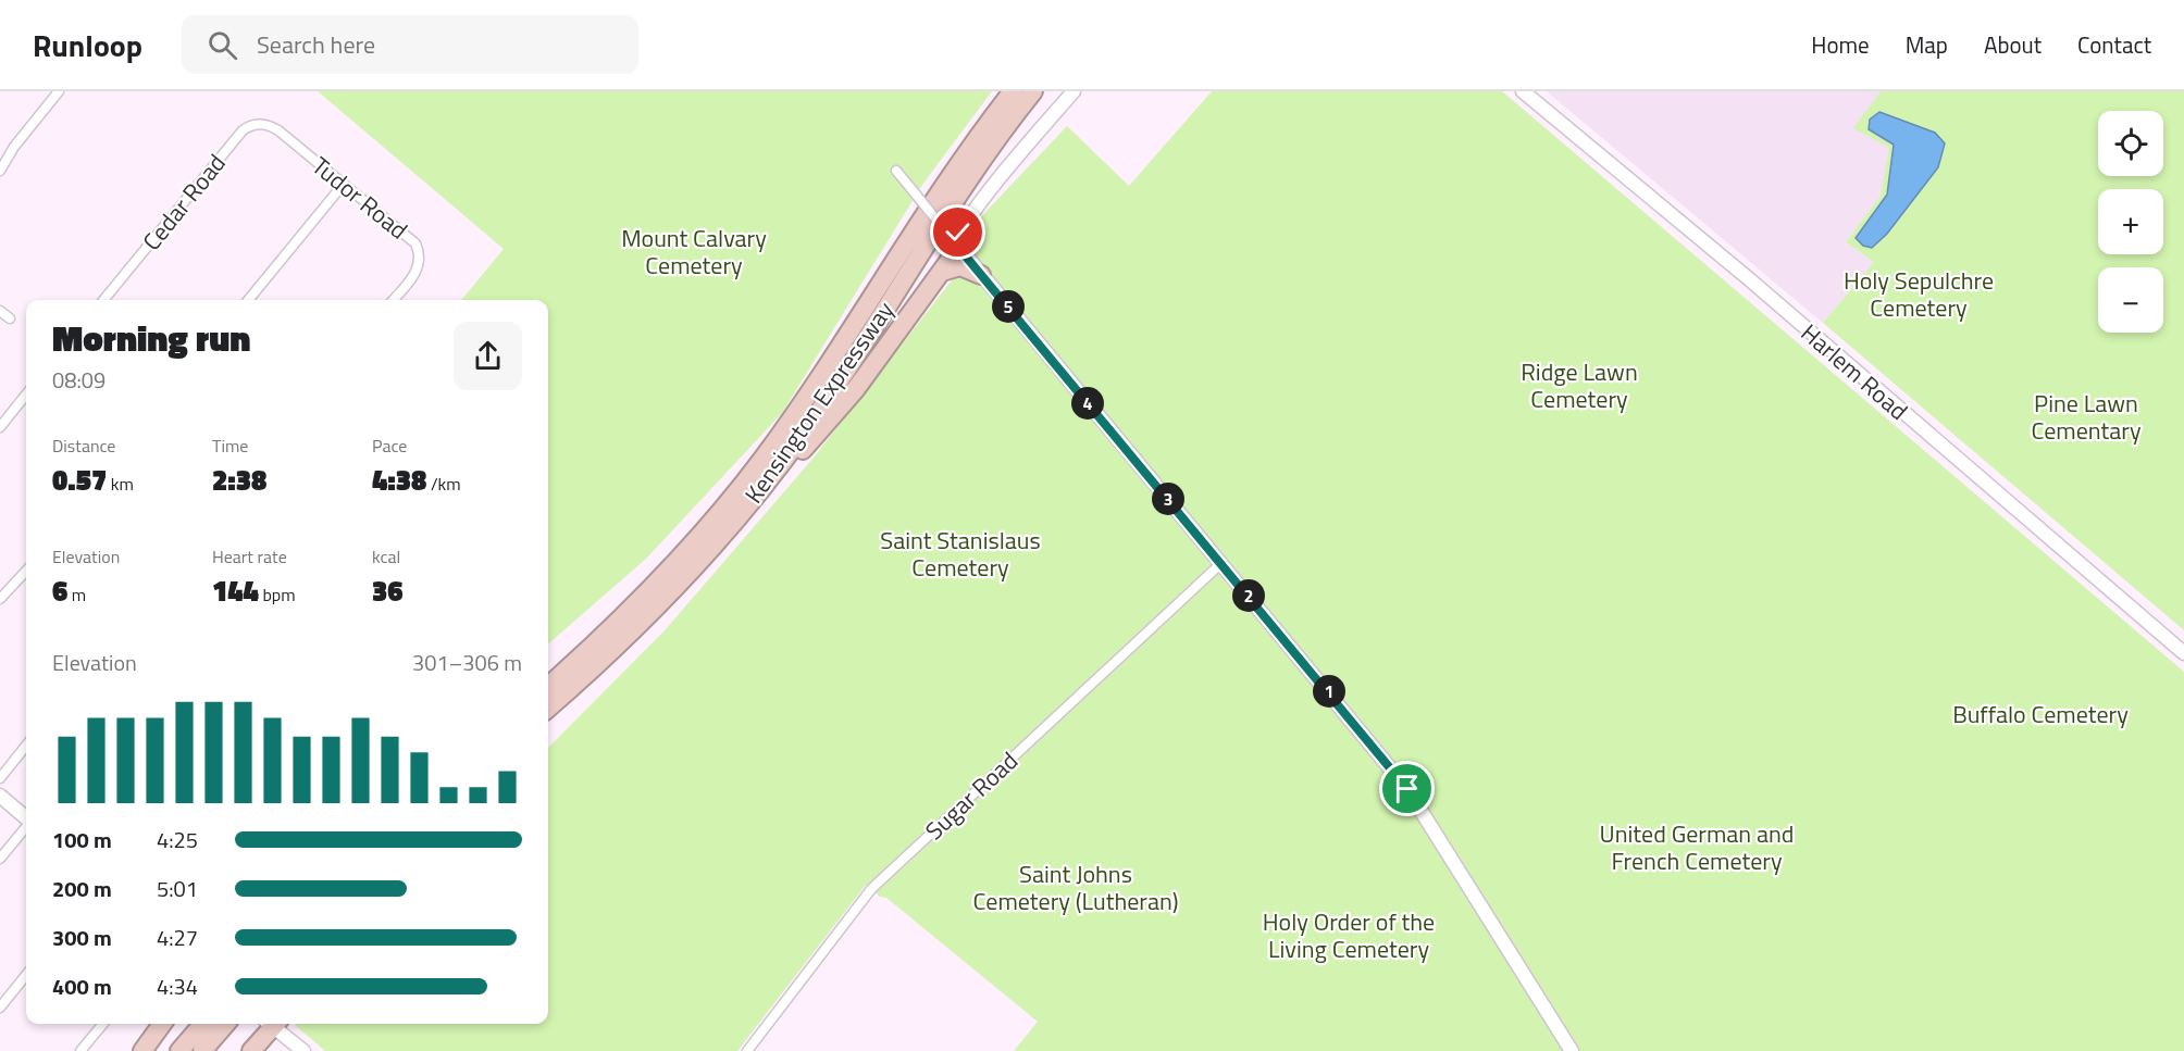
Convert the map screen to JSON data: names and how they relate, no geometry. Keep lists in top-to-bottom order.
{
  "streets": {
    "highway": ["Kensington Expressway"],
    "street": [
      "Tudor Road",
      "Cedar Road",
      "Harlem Road",
      "Sugar Road"
    ]
  },
  "crossings": [
    ["Tudor Road", "Cedar Road"]
  ],
  "parks": [
    "Mount Calvary Cemetery",
    "Holy Sepulchre Cemetery",
    "Ridge Lawn Cemetery",
    "Pine Lawn Cementary",
    "Saint Stanislaus Cemetery",
    "Buffalo Cemetery",
    "United German and French Cemetery",
    "Saint Johns Cemetery (Lutheran)",
    "Holy Order of the Living Cemetery"
  ],
  "page": {
    "header": "Runloop",
    "search": "Search here",
    "nav": [
      "Home",
      "Map",
      "About",
      "Contact"
    ],
    "map_buttons": ["+", "−"],
    "pins": [
      "5",
      "4",
      "3",
      "2",
      "1"
    ],
    "heading": ["Morning run", "08:09"],
    "stats": [
      ["Distance", "0.57 km"],
      ["Time", "2:38"],
      ["Pace", "4:38 /km"],
      ["Elevation", "6 m"],
      ["Heart rate", "144 bpm"],
      ["kcal", "36"]
    ],
    "chart": ["Elevation", "301–306 m"],
    "list": [
      {
        "name": "100 m",
        "note": "4:25"
      },
      {
        "name": "200 m",
        "note": "5:01"
      },
      {
        "name": "300 m",
        "note": "4:27"
      },
      {
        "name": "400 m",
        "note": "4:34"
      }
    ]
  }
}
